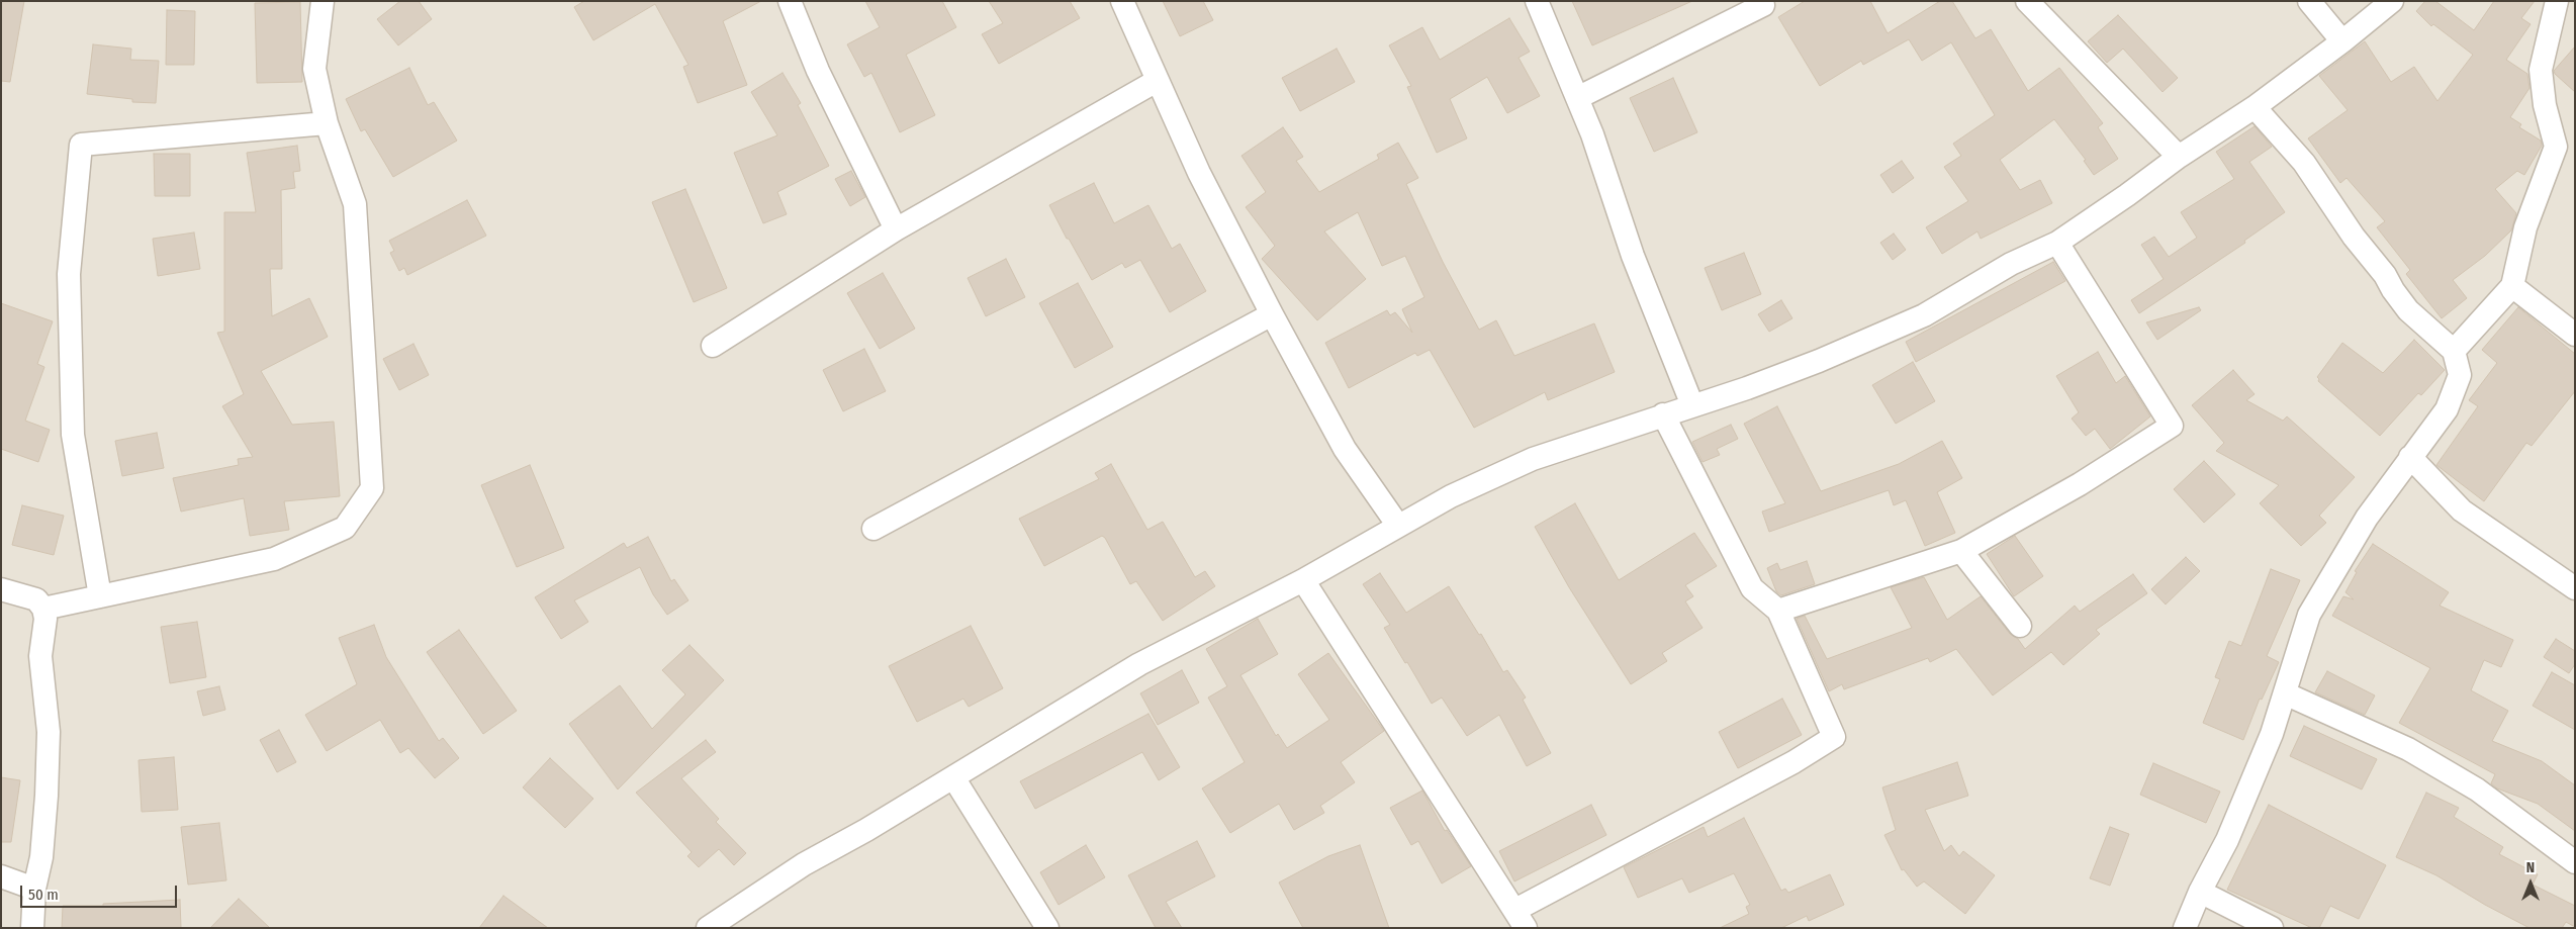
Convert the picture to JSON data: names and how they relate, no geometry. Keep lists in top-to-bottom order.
{
  "scale_bar": "50 m",
  "north": "top"
}
